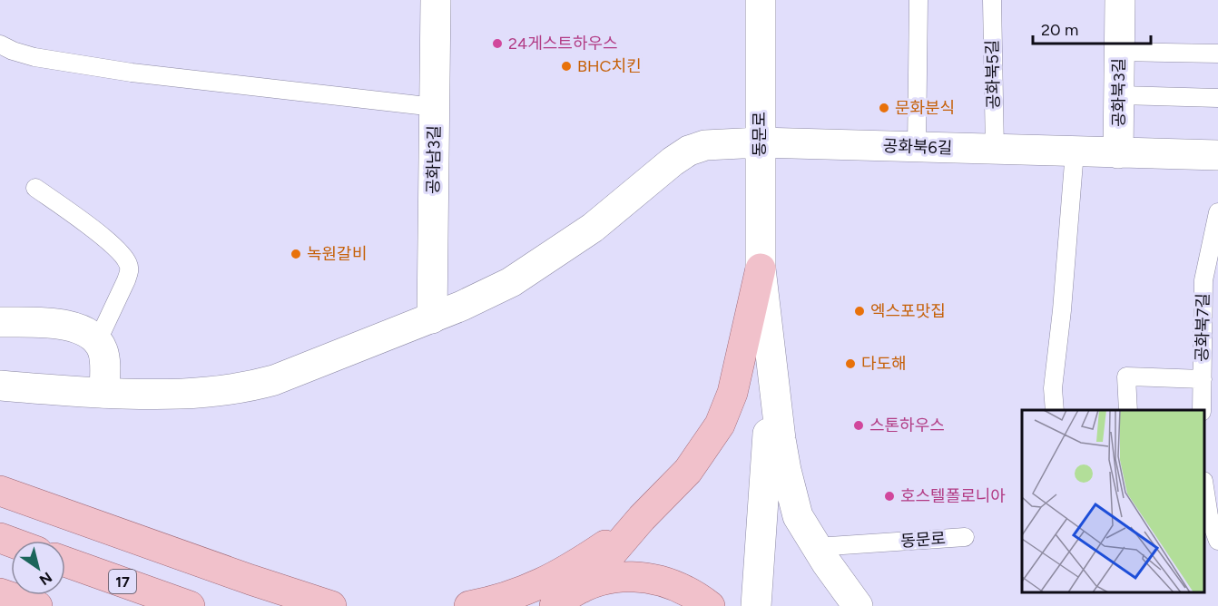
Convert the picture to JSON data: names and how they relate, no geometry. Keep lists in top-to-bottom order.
{
  "streets": {
    "main road": ["17"],
    "street": [
      "공화북3길",
      "동문로",
      "공화북6길",
      "공화남3길"
    ],
    "lane": ["공화북5길", "공화북7길"]
  },
  "crossings": [
    ["공화북5길", "공화북6길"],
    ["공화북3길", "공화북6길"],
    ["동문로", "공화북6길"],
    ["공화북6길", "공화남3길"]
  ],
  "places": [
    "24게스트하우스",
    "BHC치킨",
    "문화분식",
    "녹원갈비",
    "엑스포맛집",
    "다도해",
    "스톤하우스",
    "호스텔폴로니아"
  ],
  "scale_bar": "20 m",
  "north": "bottom right"
}
